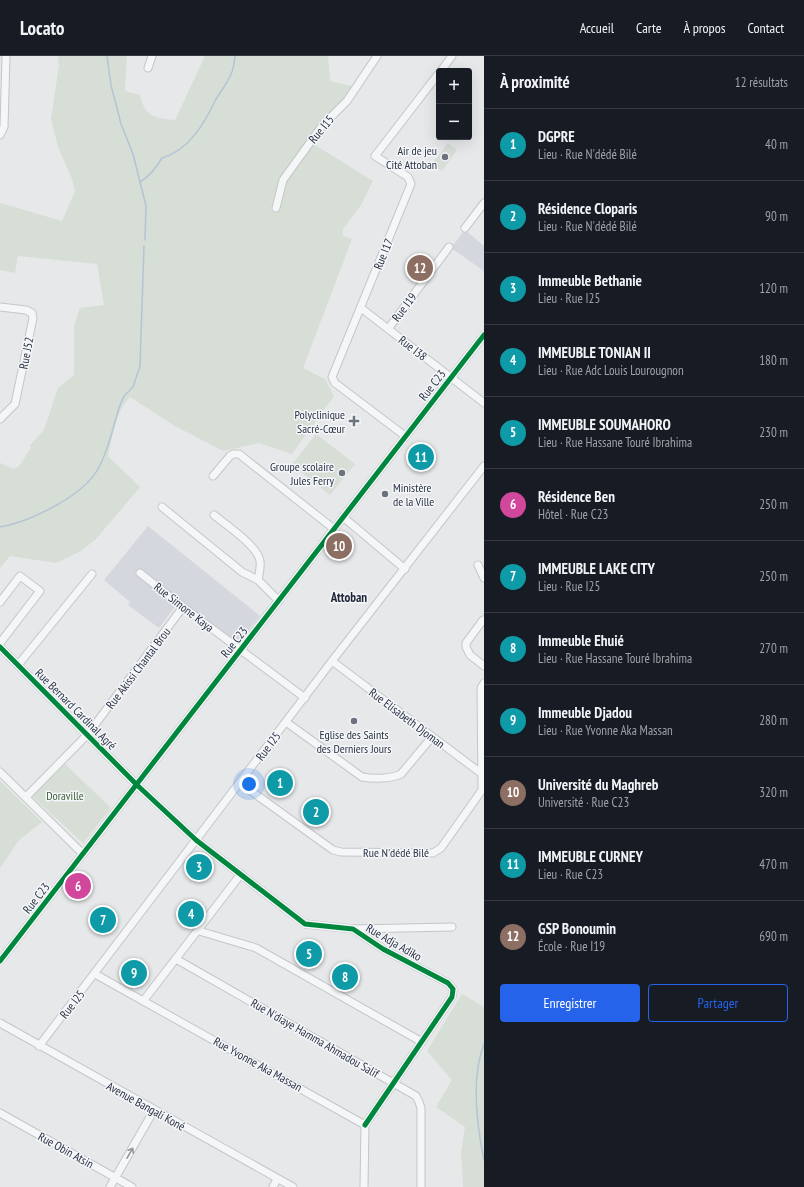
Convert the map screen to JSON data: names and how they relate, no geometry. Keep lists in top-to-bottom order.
{
  "streets": {
    "street": [
      "Rue I15",
      "Rue I17",
      "Rue I19",
      "Rue I38",
      "Rue J52",
      "Rue C23",
      "Rue Simone Kaya",
      "Rue Akissi Chantal Brou",
      "Rue Bernard Cardinal Agré",
      "Rue Elisabeth Djoman",
      "Rue I25",
      "Rue N'dédé Bilé",
      "Rue Adja Adiko",
      "Rue N'diaye Hamma Ahmadou Salif",
      "Rue Yvonne Aka Massan",
      "Avenue Bangali Koné",
      "Rue Obin Atsin"
    ]
  },
  "crossings": [
    ["Rue I17", "Rue I38"],
    ["Rue I17", "Rue C23"],
    ["Rue I19", "Rue I38"],
    ["Rue I38", "Rue C23"],
    ["Rue C23", "Rue Simone Kaya"],
    ["Rue C23", "Rue Bernard Cardinal Agré"],
    ["Rue C23", "Rue Adja Adiko"],
    ["Rue Simone Kaya", "Rue Akissi Chantal Brou"],
    ["Rue Simone Kaya", "Rue I25"],
    ["Rue Akissi Chantal Brou", "Rue Bernard Cardinal Agré"],
    ["Rue Bernard Cardinal Agré", "Rue Adja Adiko"],
    ["Rue Elisabeth Djoman", "Rue I25"],
    ["Rue Elisabeth Djoman", "Rue N'dédé Bilé"],
    ["Rue I25", "Rue N'dédé Bilé"],
    ["Rue I25", "Rue Adja Adiko"],
    ["Rue I25", "Rue Yvonne Aka Massan"],
    ["Rue I25", "Avenue Bangali Koné"],
    ["Rue Adja Adiko", "Rue N'diaye Hamma Ahmadou Salif"],
    ["Rue Adja Adiko", "Rue Yvonne Aka Massan"]
  ],
  "districts": ["Attoban"],
  "parks": ["Doraville"],
  "places": {
    "other": [
      "Air de jeu Cité Attoban",
      "Groupe scolaire Jules Ferry",
      "Ministère de la Ville",
      "Eglise des Saints des Derniers Jours"
    ],
    "health": ["Polyclinique Sacré-Cœur"]
  },
  "page": {
    "header": "Locato",
    "nav": [
      "Accueil",
      "Carte",
      "À propos",
      "Contact"
    ],
    "heading": ["À proximité", "12 résultats"],
    "map_buttons": ["+", "−"],
    "list": [
      {
        "mark": "1",
        "name": "DGPRE",
        "note": "Lieu · Rue N'dédé Bilé",
        "value": "40 m"
      },
      {
        "mark": "2",
        "name": "Résidence Cloparis",
        "note": "Lieu · Rue N'dédé Bilé",
        "value": "90 m"
      },
      {
        "mark": "3",
        "name": "Immeuble Bethanie",
        "note": "Lieu · Rue I25",
        "value": "120 m"
      },
      {
        "mark": "4",
        "name": "IMMEUBLE TONIAN II",
        "note": "Lieu · Rue Adc Louis Lourougnon",
        "value": "180 m"
      },
      {
        "mark": "5",
        "name": "IMMEUBLE SOUMAHORO",
        "note": "Lieu · Rue Hassane Touré Ibrahima",
        "value": "230 m"
      },
      {
        "mark": "6",
        "name": "Résidence Ben",
        "note": "Hôtel · Rue C23",
        "value": "250 m"
      },
      {
        "mark": "7",
        "name": "IMMEUBLE LAKE CITY",
        "note": "Lieu · Rue I25",
        "value": "250 m"
      },
      {
        "mark": "8",
        "name": "Immeuble Ehuié",
        "note": "Lieu · Rue Hassane Touré Ibrahima",
        "value": "270 m"
      },
      {
        "mark": "9",
        "name": "Immeuble Djadou",
        "note": "Lieu · Rue Yvonne Aka Massan",
        "value": "280 m"
      },
      {
        "mark": "10",
        "name": "Université du Maghreb",
        "note": "Université · Rue C23",
        "value": "320 m"
      },
      {
        "mark": "11",
        "name": "IMMEUBLE CURNEY",
        "note": "Lieu · Rue C23",
        "value": "470 m"
      },
      {
        "mark": "12",
        "name": "GSP Bonoumin",
        "note": "École · Rue I19",
        "value": "690 m"
      }
    ],
    "pins": [
      "12",
      "11",
      "10",
      "1",
      "2",
      "3",
      "6",
      "4",
      "7",
      "5",
      "9",
      "8"
    ],
    "buttons": ["Enregistrer", "Partager"]
  }
}
